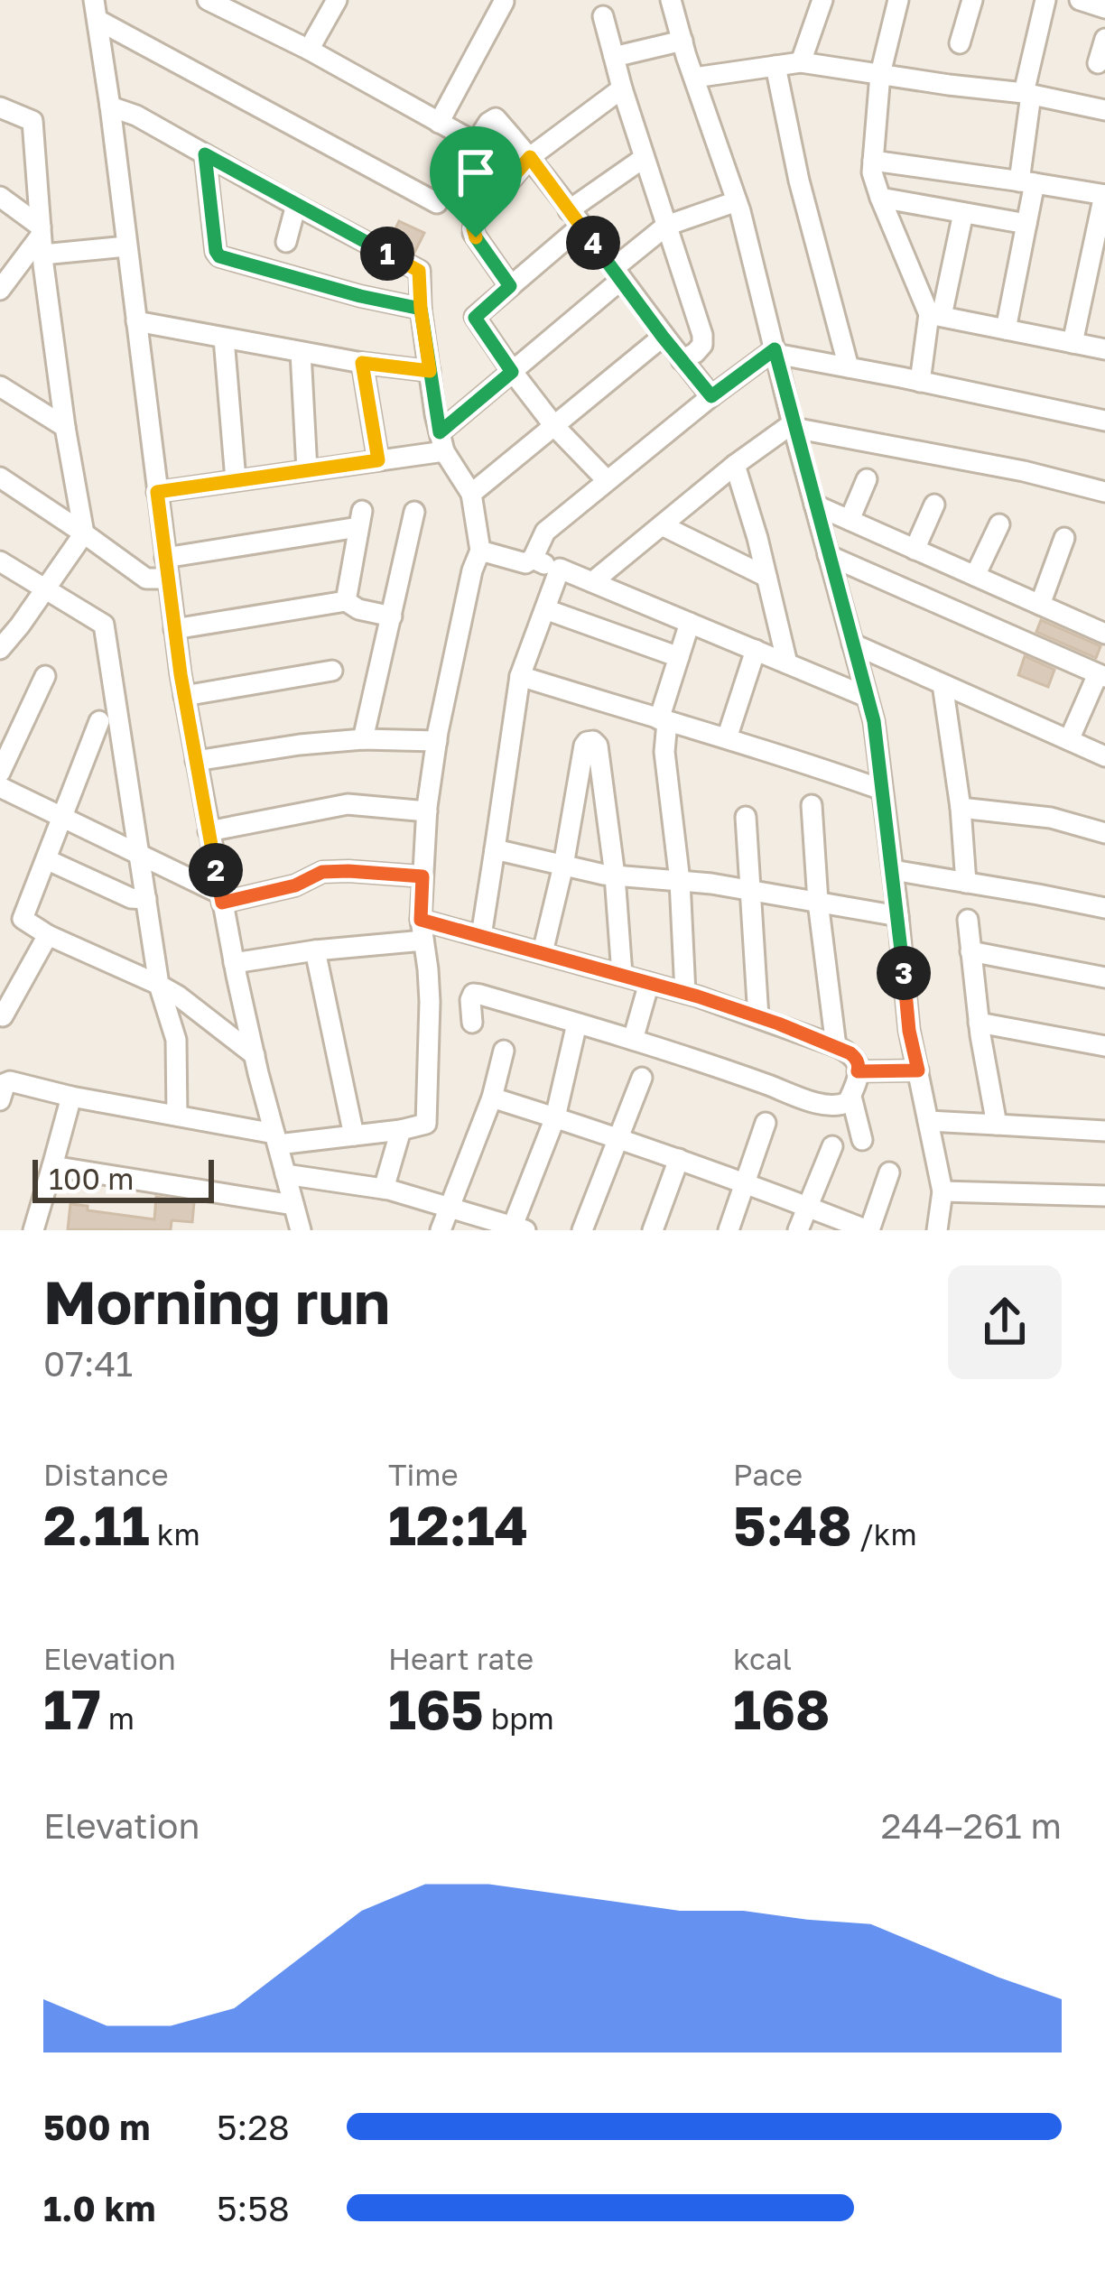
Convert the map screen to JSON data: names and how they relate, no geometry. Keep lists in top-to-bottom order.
{
  "scale_bar": "100 m",
  "page": {
    "pins": [
      "4",
      "1",
      "2",
      "3"
    ],
    "scale": "100 m",
    "heading": ["Morning run", "07:41"],
    "stats": [
      ["Distance", "2.11 km"],
      ["Time", "12:14"],
      ["Pace", "5:48 /km"],
      ["Elevation", "17 m"],
      ["Heart rate", "165 bpm"],
      ["kcal", "168"]
    ],
    "chart": ["Elevation", "244–261 m"],
    "list": [
      {
        "name": "500 m",
        "note": "5:28"
      },
      {
        "name": "1.0 km",
        "note": "5:58"
      }
    ]
  }
}
